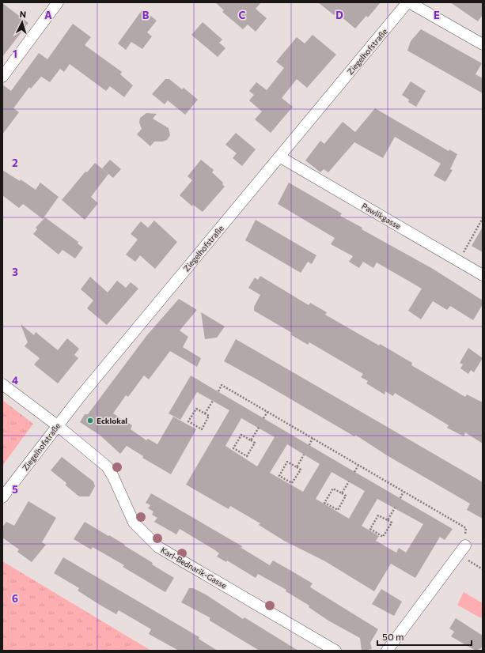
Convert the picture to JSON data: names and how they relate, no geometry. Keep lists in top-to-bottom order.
{
  "streets": {
    "street": ["Ziegelhofstraße", "Pawlikgasse", "Karl-Bednarik-Gasse"]
  },
  "crossings": [
    ["Ziegelhofstraße", "Pawlikgasse"],
    ["Ziegelhofstraße", "Karl-Bednarik-Gasse"]
  ],
  "places": ["Ecklokal"],
  "scale_bar": "50 m",
  "north": "top",
  "grid": {
    "columns": [
      "A",
      "B",
      "C",
      "D",
      "E"
    ],
    "rows": [
      "1",
      "2",
      "3",
      "4",
      "5",
      "6"
    ]
  }
}
